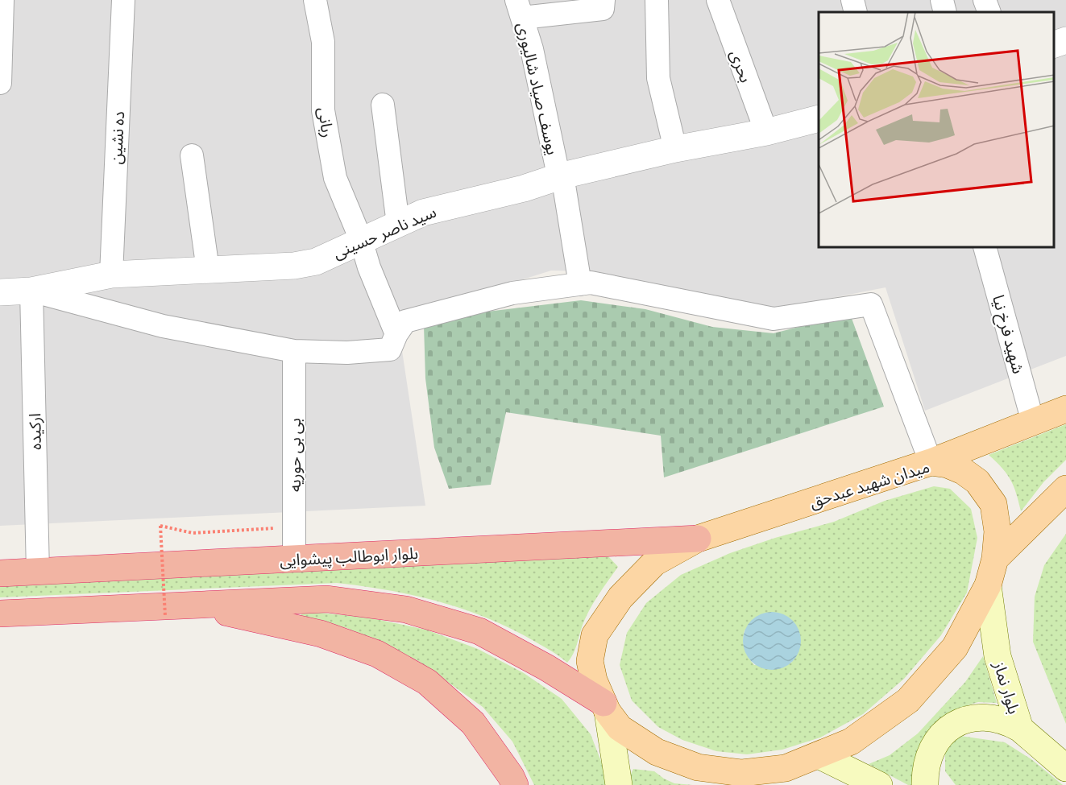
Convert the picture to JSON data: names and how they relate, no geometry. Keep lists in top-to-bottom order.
{
  "streets": {
    "highway": ["بلوار ابوطالب پیشوایی"],
    "main road": ["میدان شهید عبدحق", "بلوار نماز"],
    "street": [
      "بحری",
      "یوسف صیاد شالیوری",
      "ربانی",
      "ده نشین",
      "سید ناصر حسینی",
      "شهید فرخ نیا",
      "ارکیده",
      "بی بی حوریه"
    ]
  },
  "crossings": [
    ["بحری", "سید ناصر حسینی"],
    ["یوسف صیاد شالیوری", "سید ناصر حسینی"],
    ["ربانی", "سید ناصر حسینی"],
    ["ده نشین", "سید ناصر حسینی"],
    ["سید ناصر حسینی", "ارکیده"],
    ["ارکیده", "بلوار ابوطالب پیشوایی"],
    ["بی بی حوریه", "بلوار ابوطالب پیشوایی"],
    ["میدان شهید عبدحق", "بلوار ابوطالب پیشوایی"],
    ["میدان شهید عبدحق", "بلوار نماز"]
  ]
}
